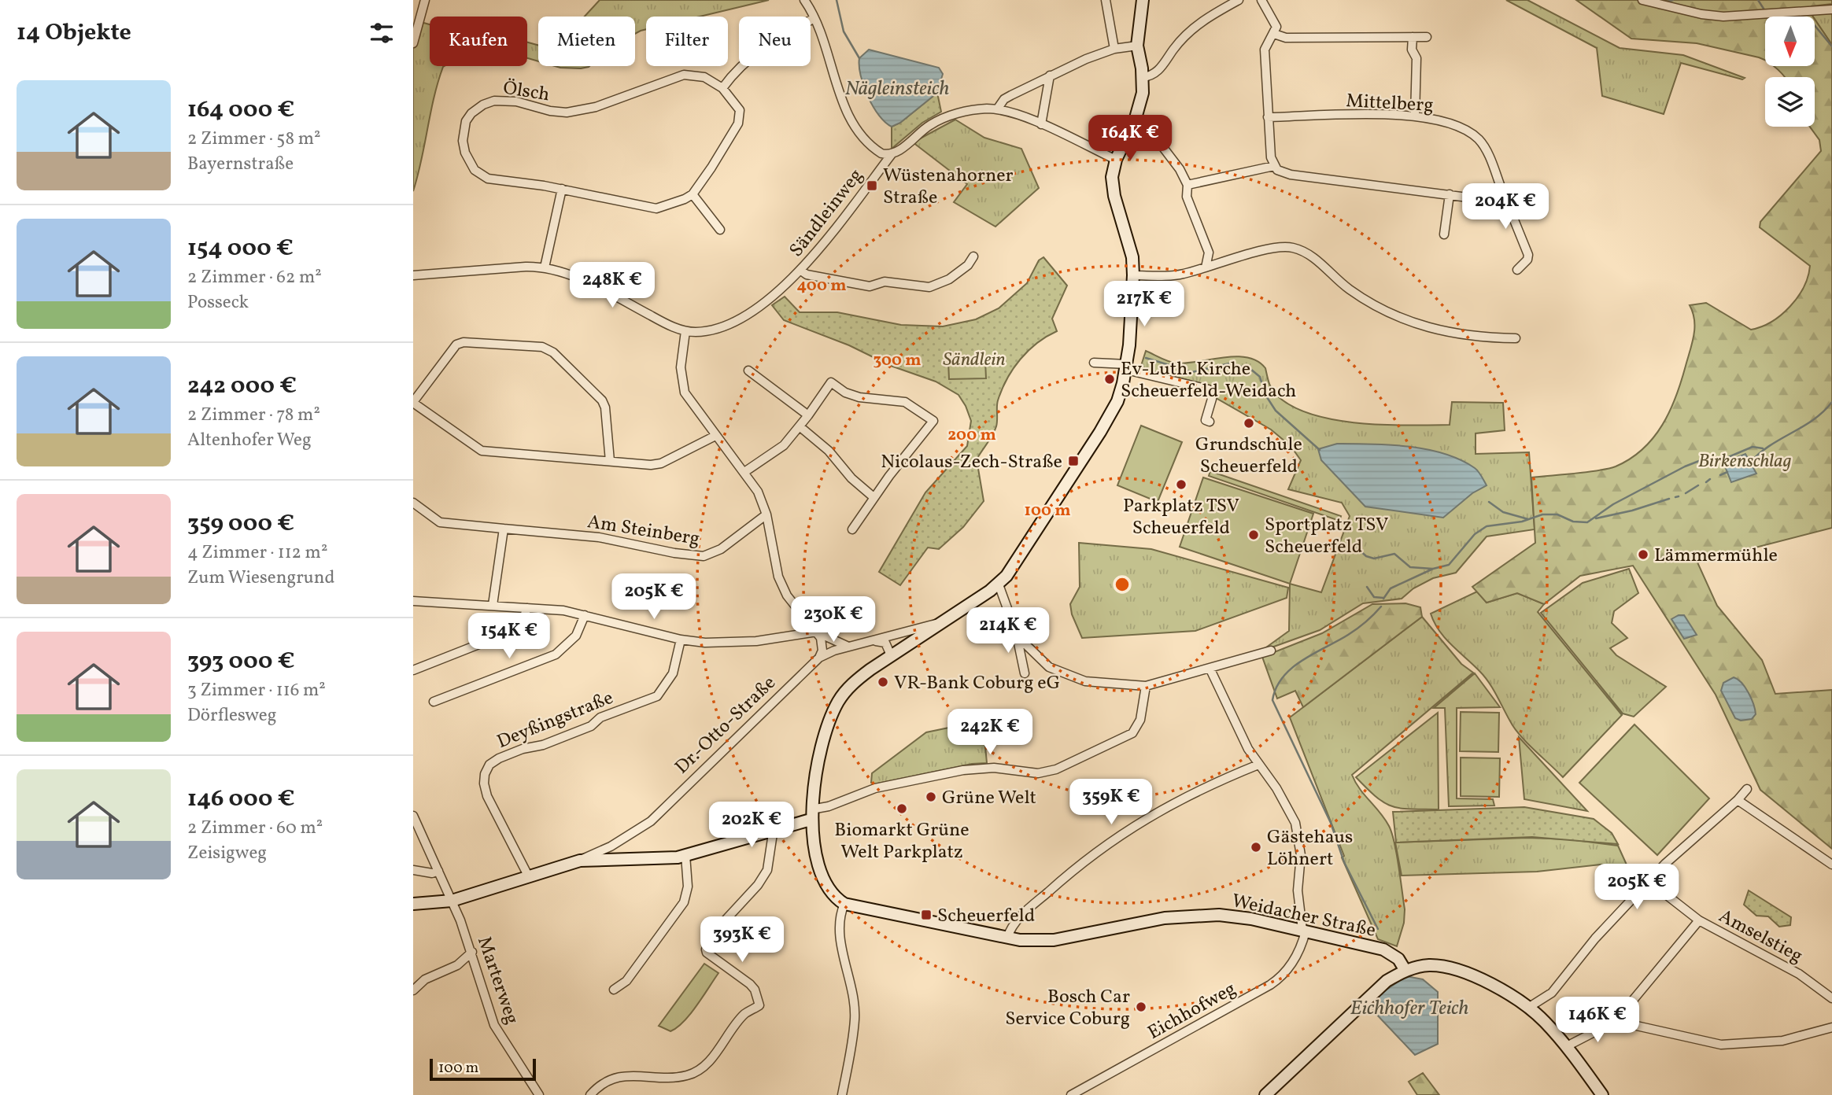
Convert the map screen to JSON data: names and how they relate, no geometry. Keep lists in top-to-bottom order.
{
  "streets": {
    "street": [
      "Ölsch",
      "Mittelberg",
      "Sändleinweg",
      "Am Steinberg",
      "Deyßingstraße",
      "Dr.-Otto-Straße",
      "Weidacher Straße",
      "Amselstieg",
      "Marterweg",
      "Eichhofweg"
    ]
  },
  "crossings": [
    ["Deyßingstraße", "Dr.-Otto-Straße"],
    ["Dr.-Otto-Straße", "Marterweg"],
    ["Weidacher Straße", "Eichhofweg"]
  ],
  "water": ["Nägleinsteich", "Eichhofer Teich"],
  "parks": ["Sändlein", "Birkenschlag"],
  "places": {
    "transit": ["Wüstenahorner Straße", "Nicolaus-Zech-Straße", "Scheuerfeld"],
    "other": [
      "Ev-Luth. Kirche Scheuerfeld-Weidach",
      "Grundschule Scheuerfeld",
      "Parkplatz TSV Scheuerfeld",
      "Sportplatz TSV Scheuerfeld",
      "Lämmermühle",
      "VR-Bank Coburg eG",
      "Grüne Welt",
      "Biomarkt Grüne Welt Parkplatz",
      "Gästehaus Löhnert",
      "Bosch Car Service Coburg"
    ]
  },
  "scale_bar": "100 m",
  "north": "bottom",
  "page": {
    "heading": "14 Objekte",
    "chip": [
      "Kaufen",
      "Mieten",
      "Filter",
      "Neu"
    ],
    "list": [
      {
        "name": "164 000 €",
        "note": "2 Zimmer · 58 m² · Bayernstraße"
      },
      {
        "name": "154 000 €",
        "note": "2 Zimmer · 62 m² · Posseck"
      },
      {
        "name": "242 000 €",
        "note": "2 Zimmer · 78 m² · Altenhofer Weg"
      },
      {
        "name": "359 000 €",
        "note": "4 Zimmer · 112 m² · Zum Wiesengrund"
      },
      {
        "name": "393 000 €",
        "note": "3 Zimmer · 116 m² · Dörflesweg"
      },
      {
        "name": "146 000 €",
        "note": "2 Zimmer · 60 m² · Zeisigweg"
      }
    ],
    "price": [
      "164K €",
      "204K €",
      "248K €",
      "217K €",
      "205K €",
      "230K €",
      "214K €",
      "154K €",
      "242K €",
      "359K €",
      "202K €",
      "205K €",
      "393K €",
      "146K €"
    ],
    "scale": "100 m"
  },
  "rings": [
    "400 m",
    "300 m",
    "200 m",
    "100 m"
  ]
}
